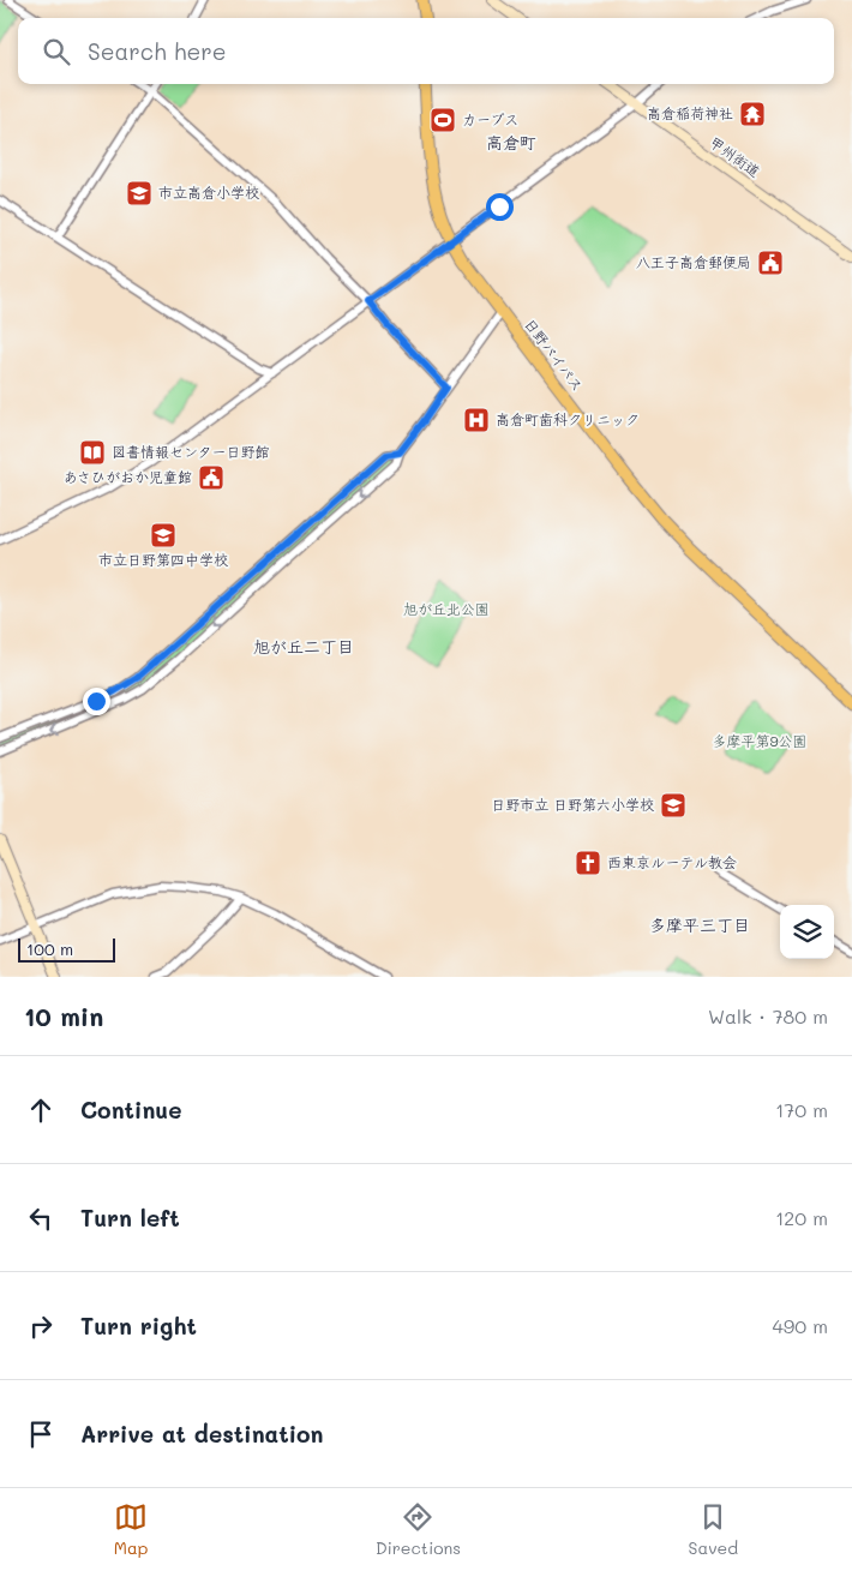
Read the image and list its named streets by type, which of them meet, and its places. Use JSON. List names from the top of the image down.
{
  "streets": {
    "highway": ["日野バイパス"],
    "main road": ["甲州街道"]
  },
  "districts": ["高倉町", "旭が丘二丁目", "多摩平三丁目"],
  "parks": ["旭が丘北公園", "多摩平第9公園"],
  "places": {
    "temple": ["高倉稲荷神社"],
    "sports": ["カーブス"],
    "school or university": ["市立高倉小学校", "市立日野第四中学校", "日野市立 日野第六小学校"],
    "public building": ["八王子高倉郵便局", "あさひがおか児童館"],
    "hospital": ["高倉町歯科クリニック"],
    "library": ["図書情報センター日野館"],
    "church": ["西東京ルーテル教会"]
  },
  "scale_bar": "100 m",
  "page": {
    "search": "Search here",
    "scale": "100 m",
    "heading": ["10 min", "Walk · 780 m"],
    "list": [
      ["Continue", "170 m"],
      ["Turn left", "120 m"],
      ["Turn right", "490 m"],
      "Arrive at destination"
    ],
    "nav": ["Map", "Directions", "Saved"]
  }
}
